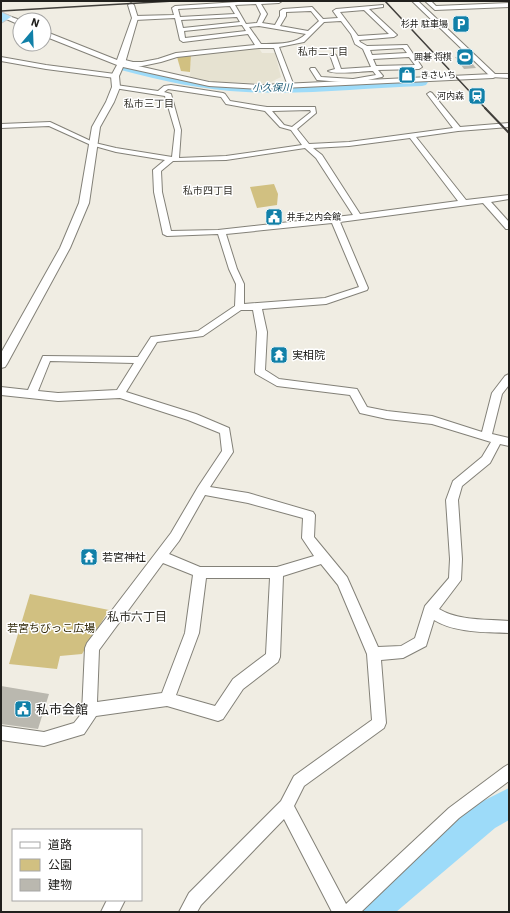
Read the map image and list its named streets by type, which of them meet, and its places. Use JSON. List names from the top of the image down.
{
  "districts": [
    "私市二丁目",
    "私市三丁目",
    "私市四丁目",
    "私市六丁目"
  ],
  "water": ["小久保川"],
  "parks": ["若宮ちびっこ広場"],
  "places": {
    "parking": ["杉井 駐車場"],
    "sports": ["囲碁 将棋"],
    "shop": ["きさいち"],
    "station": ["河内森"],
    "public building": ["井手之内会館", "私市会館"],
    "temple": ["実相院", "若宮神社"]
  },
  "legend": ["道路", "公園", "建物"],
  "north": "top"
}
